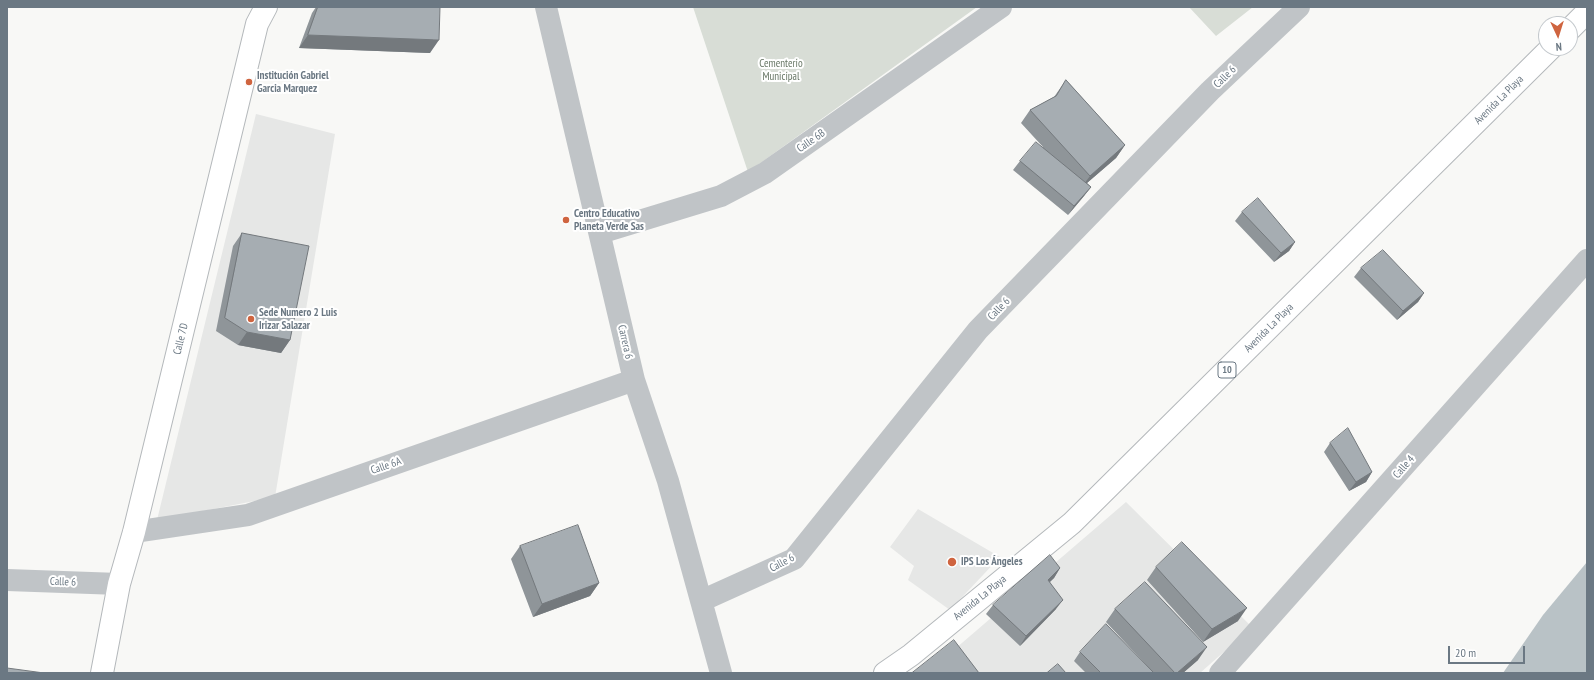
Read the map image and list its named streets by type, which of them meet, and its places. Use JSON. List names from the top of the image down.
{
  "streets": {
    "main road": ["Avenida La Playa", "Calle 7D", "10"],
    "street": [
      "Calle 6",
      "Calle 6B",
      "Carrera 6",
      "Calle 6A",
      "Calle 4"
    ]
  },
  "crossings": [
    ["Calle 6", "Calle 7D"],
    ["Calle 6", "Carrera 6"],
    ["Calle 6B", "Carrera 6"],
    ["Calle 7D", "Calle 6A"],
    ["Carrera 6", "Calle 6A"]
  ],
  "parks": ["Cementerio Municipal"],
  "places": [
    "Institución Gabriel Garcia Marquez",
    "Centro Educativo Planeta Verde Sas",
    "Sede Numero 2 Luis Irizar Salazar",
    "IPS Los Ángeles"
  ],
  "scale_bar": "20 m",
  "north": "bottom"
}
